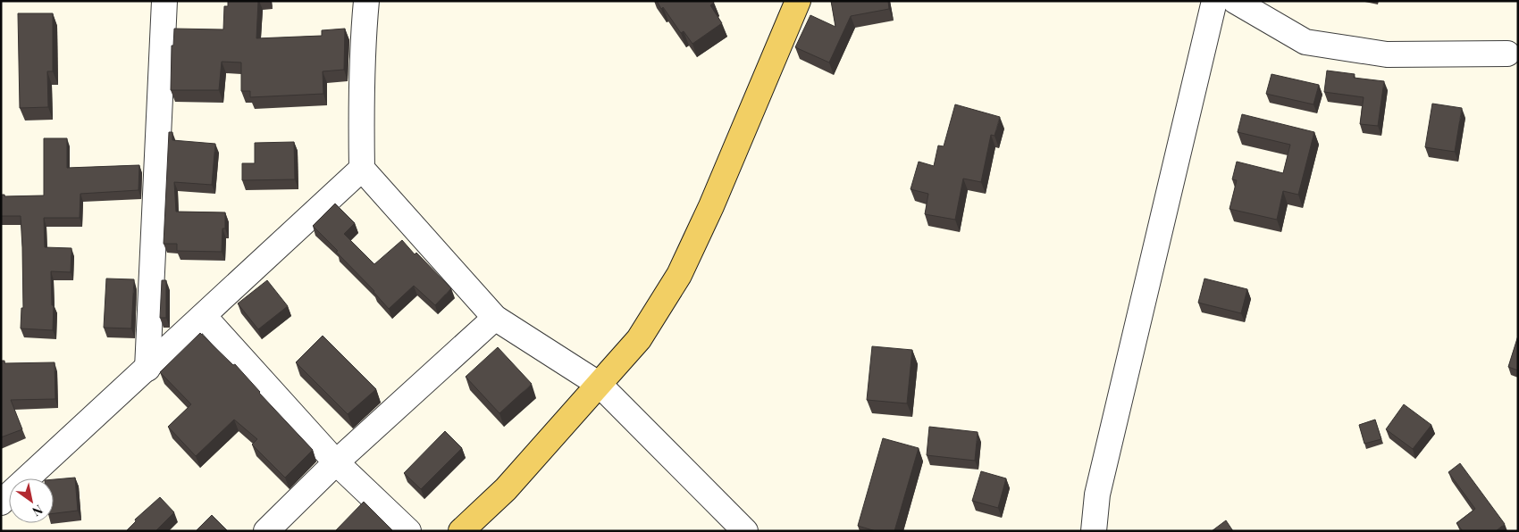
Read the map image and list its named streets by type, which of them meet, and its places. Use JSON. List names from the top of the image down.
{
  "north": "bottom right"
}
